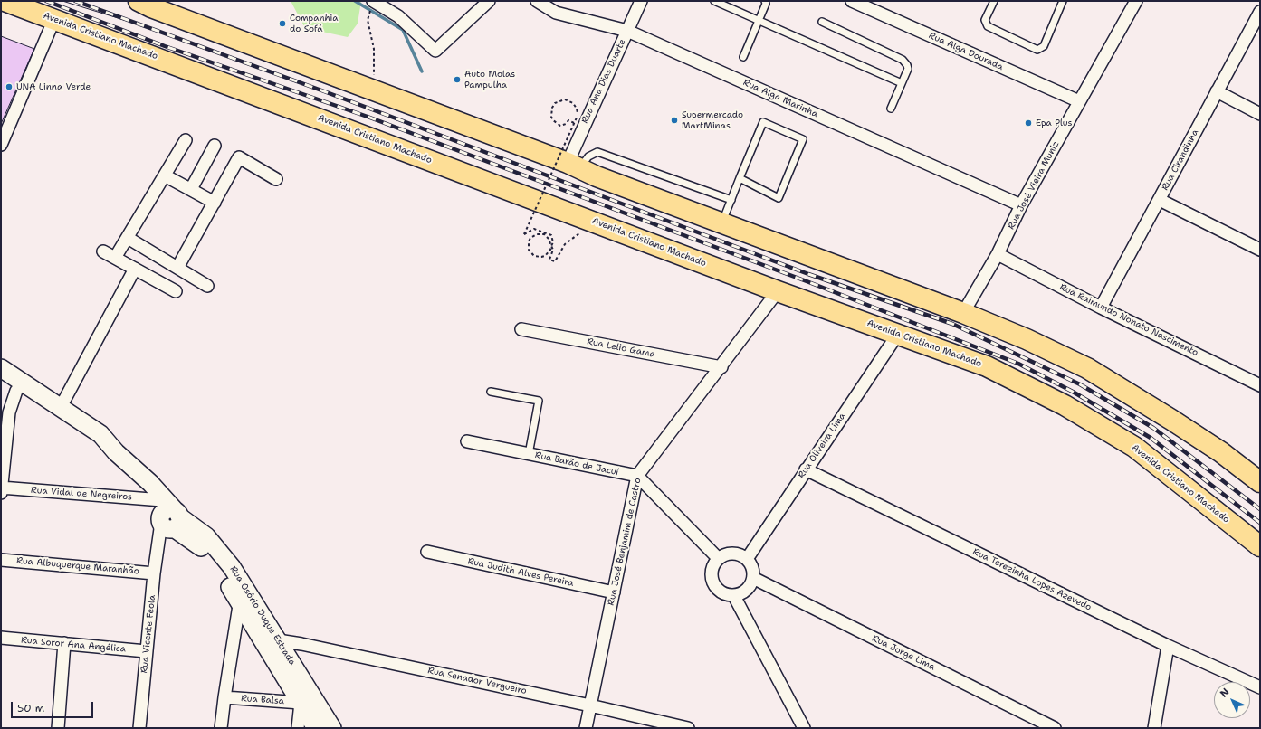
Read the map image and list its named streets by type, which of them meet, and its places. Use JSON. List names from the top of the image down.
{
  "streets": {
    "highway": ["Avenida Cristiano Machado"],
    "street": [
      "Rua Alga Dourada",
      "Rua Ana Dias Duarte",
      "Rua Alga Marinha",
      "Rua Cirandinha",
      "Rua José Vieira Muniz",
      "Rua Raimundo Nonato Nascimento",
      "Rua Lelio Gama",
      "Rua Oliveira Lima",
      "Rua Barão de Jacuí",
      "Rua Vidal de Negreiros",
      "Rua José Benjamim de Castro",
      "Rua Albuquerque Maranhão",
      "Rua Judith Alves Pereira",
      "Rua Terezinha Lopes Azevedo",
      "Rua Osório Duque Estrada",
      "Rua Vicente Feola",
      "Rua Soror Ana Angélica",
      "Rua Jorge Lima",
      "Rua Senador Vergueiro",
      "Rua Balsa"
    ]
  },
  "crossings": [
    ["Avenida Cristiano Machado", "Rua Oliveira Lima"],
    ["Avenida Cristiano Machado", "Rua José Benjamim de Castro"],
    ["Rua Alga Dourada", "Rua José Vieira Muniz"],
    ["Rua Ana Dias Duarte", "Rua Alga Marinha"],
    ["Rua Alga Marinha", "Rua José Vieira Muniz"],
    ["Rua Cirandinha", "Rua Raimundo Nonato Nascimento"],
    ["Rua José Vieira Muniz", "Rua Raimundo Nonato Nascimento"],
    ["Rua Lelio Gama", "Rua José Benjamim de Castro"],
    ["Rua Oliveira Lima", "Rua Terezinha Lopes Azevedo"],
    ["Rua Oliveira Lima", "Rua Jorge Lima"],
    ["Rua Barão de Jacuí", "Rua José Benjamim de Castro"],
    ["Rua Vidal de Negreiros", "Rua Osório Duque Estrada"],
    ["Rua Vidal de Negreiros", "Rua Vicente Feola"],
    ["Rua José Benjamim de Castro", "Rua Judith Alves Pereira"],
    ["Rua José Benjamim de Castro", "Rua Senador Vergueiro"],
    ["Rua Albuquerque Maranhão", "Rua Vicente Feola"],
    ["Rua Osório Duque Estrada", "Rua Vicente Feola"],
    ["Rua Osório Duque Estrada", "Rua Senador Vergueiro"],
    ["Rua Osório Duque Estrada", "Rua Balsa"],
    ["Rua Vicente Feola", "Rua Soror Ana Angélica"]
  ],
  "places": [
    "Companhia do Sofá",
    "Auto Molas Pampulha",
    "UNA Linha Verde",
    "Supermercado MartMinas",
    "Epa Plus"
  ],
  "scale_bar": "50 m",
  "north": "top left"
}
